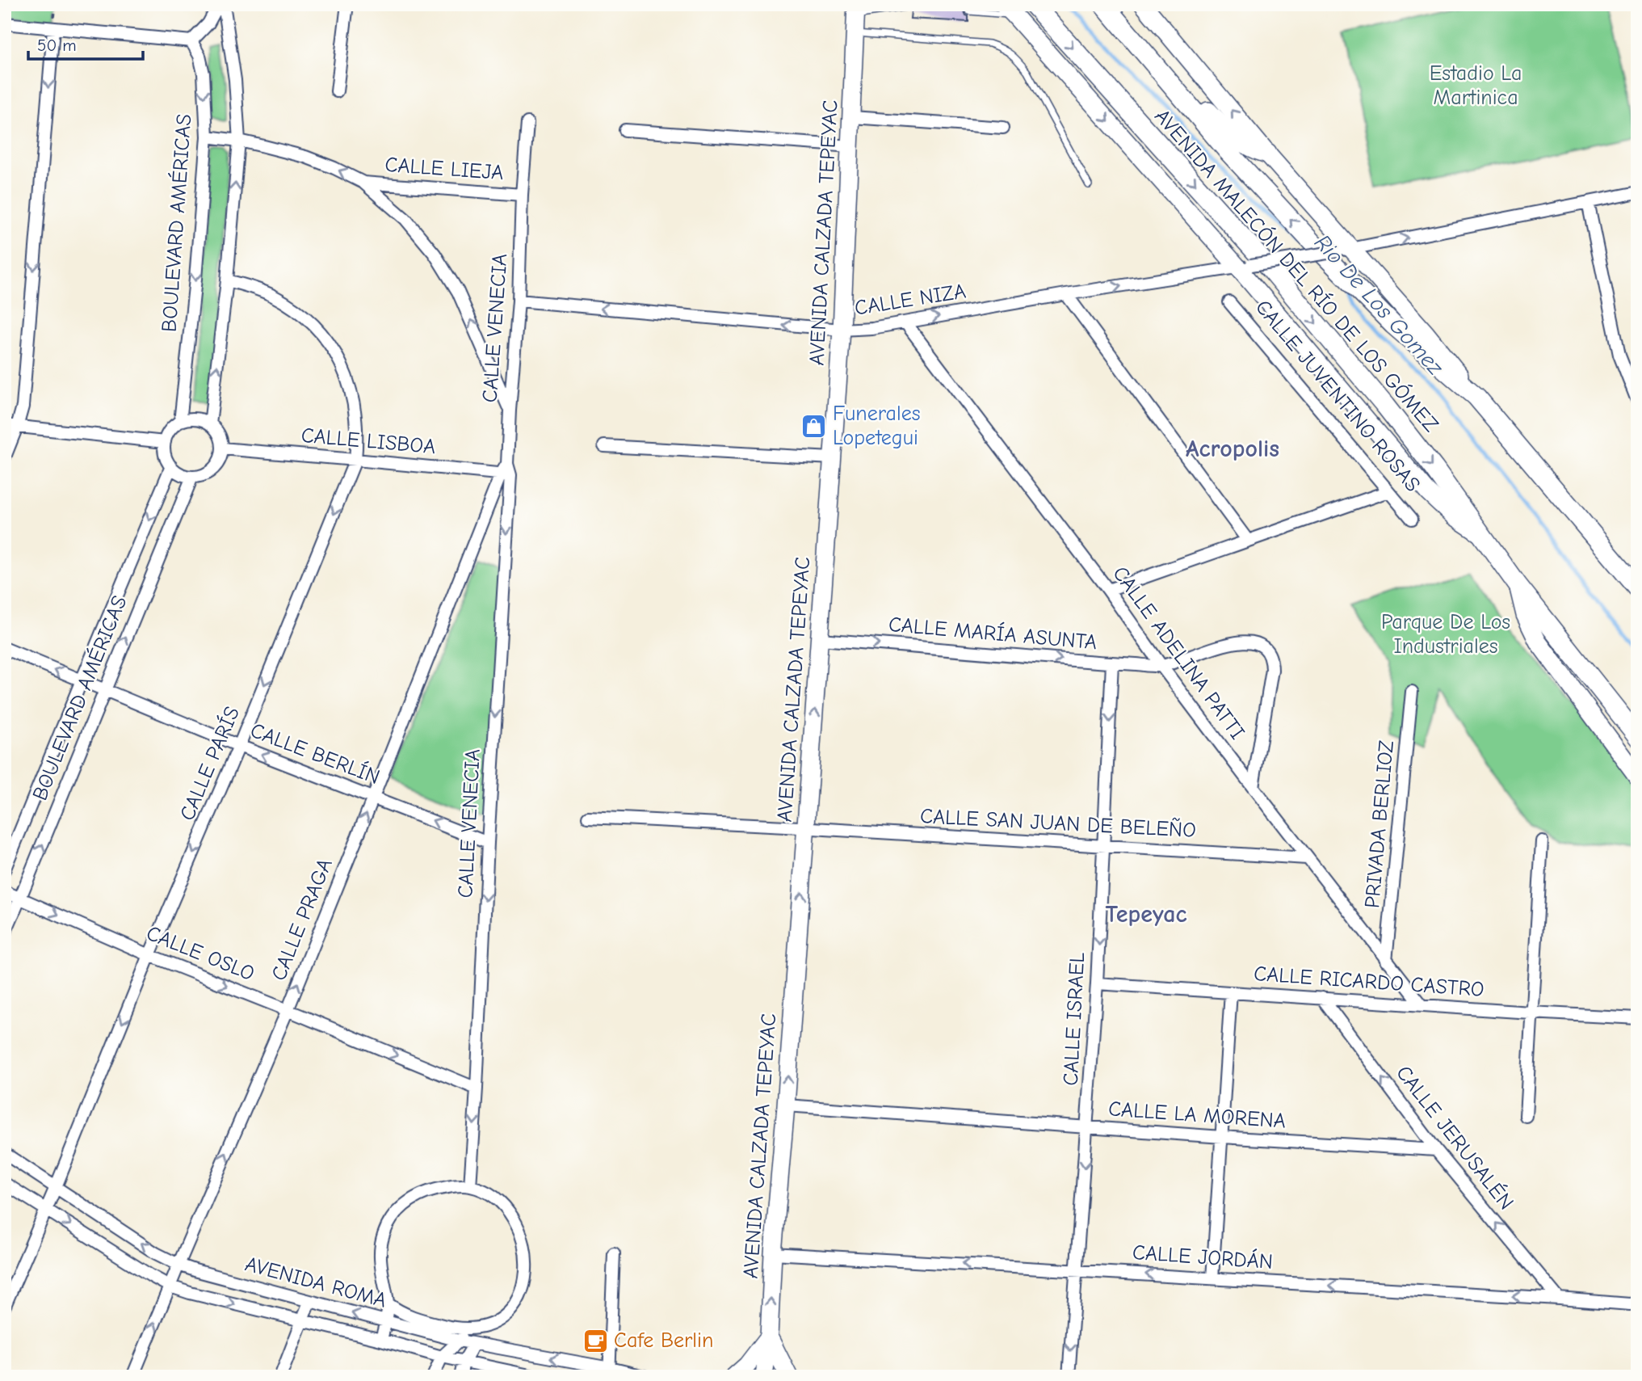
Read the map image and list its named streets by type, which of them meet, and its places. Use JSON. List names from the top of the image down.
{
  "streets": {
    "main road": ["AVENIDA MALECÓN DEL RÍO DE LOS GÓMEZ"],
    "street": [
      "CALLE LIEJA",
      "BOULEVARD AMÉRICAS",
      "AVENIDA CALZADA TEPEYAC",
      "CALLE NIZA",
      "CALLE VENECIA",
      "CALLE JUVENTINO ROSAS",
      "CALLE LISBOA",
      "CALLE MARÍA ASUNTA",
      "CALLE ADELINA PATTI",
      "CALLE BERLÍN",
      "CALLE PARÍS",
      "CALLE SAN JUAN DE BELEÑO",
      "PRIVADA BERLIOZ",
      "CALLE PRAGA",
      "CALLE OSLO",
      "CALLE RICARDO CASTRO",
      "CALLE ISRAEL",
      "CALLE LA MORENA",
      "CALLE JERUSALÉN",
      "CALLE JORDÁN",
      "AVENIDA ROMA"
    ]
  },
  "crossings": [
    ["CALLE LIEJA", "CALLE VENECIA"],
    ["BOULEVARD AMÉRICAS", "CALLE LISBOA"],
    ["BOULEVARD AMÉRICAS", "CALLE BERLÍN"],
    ["BOULEVARD AMÉRICAS", "CALLE OSLO"],
    ["AVENIDA CALZADA TEPEYAC", "CALLE NIZA"],
    ["AVENIDA CALZADA TEPEYAC", "CALLE MARÍA ASUNTA"],
    ["AVENIDA CALZADA TEPEYAC", "CALLE SAN JUAN DE BELEÑO"],
    ["AVENIDA CALZADA TEPEYAC", "CALLE LA MORENA"],
    ["AVENIDA CALZADA TEPEYAC", "CALLE JORDÁN"],
    ["AVENIDA MALECÓN DEL RÍO DE LOS GÓMEZ", "CALLE NIZA"],
    ["AVENIDA MALECÓN DEL RÍO DE LOS GÓMEZ", "CALLE JUVENTINO ROSAS"],
    ["CALLE NIZA", "CALLE VENECIA"],
    ["CALLE NIZA", "CALLE JUVENTINO ROSAS"],
    ["CALLE NIZA", "CALLE ADELINA PATTI"],
    ["CALLE VENECIA", "CALLE LISBOA"],
    ["CALLE VENECIA", "CALLE BERLÍN"],
    ["CALLE VENECIA", "CALLE PRAGA"],
    ["CALLE VENECIA", "CALLE OSLO"],
    ["CALLE LISBOA", "CALLE PARÍS"],
    ["CALLE LISBOA", "CALLE PRAGA"],
    ["CALLE MARÍA ASUNTA", "CALLE ADELINA PATTI"],
    ["CALLE MARÍA ASUNTA", "CALLE ISRAEL"],
    ["CALLE ADELINA PATTI", "CALLE SAN JUAN DE BELEÑO"],
    ["CALLE ADELINA PATTI", "PRIVADA BERLIOZ"],
    ["CALLE ADELINA PATTI", "CALLE RICARDO CASTRO"],
    ["CALLE BERLÍN", "CALLE PARÍS"],
    ["CALLE BERLÍN", "CALLE PRAGA"],
    ["CALLE PARÍS", "CALLE OSLO"],
    ["CALLE PARÍS", "AVENIDA ROMA"],
    ["CALLE SAN JUAN DE BELEÑO", "CALLE ISRAEL"],
    ["CALLE PRAGA", "CALLE OSLO"],
    ["CALLE PRAGA", "AVENIDA ROMA"],
    ["CALLE RICARDO CASTRO", "CALLE ISRAEL"],
    ["CALLE RICARDO CASTRO", "CALLE JERUSALÉN"],
    ["CALLE ISRAEL", "CALLE LA MORENA"],
    ["CALLE ISRAEL", "CALLE JORDÁN"],
    ["CALLE LA MORENA", "CALLE JERUSALÉN"],
    ["CALLE JERUSALÉN", "CALLE JORDÁN"]
  ],
  "one_way": [
    "AVENIDA CALZADA TEPEYAC",
    "CALLE VENECIA",
    "CALLE MARÍA ASUNTA",
    "CALLE BERLÍN",
    "CALLE PARÍS",
    "CALLE PRAGA",
    "CALLE OSLO",
    "CALLE ISRAEL",
    "CALLE JERUSALÉN",
    "CALLE JORDÁN"
  ],
  "districts": ["Acropolis", "Tepeyac"],
  "water": ["Rio De Los Gomez"],
  "parks": ["Estadio La Martinica", "Parque De Los Industriales"],
  "places": {
    "shop": ["Funerales Lopetegui"],
    "cafe": ["Cafe Berlin"]
  },
  "scale_bar": "50 m"
}
